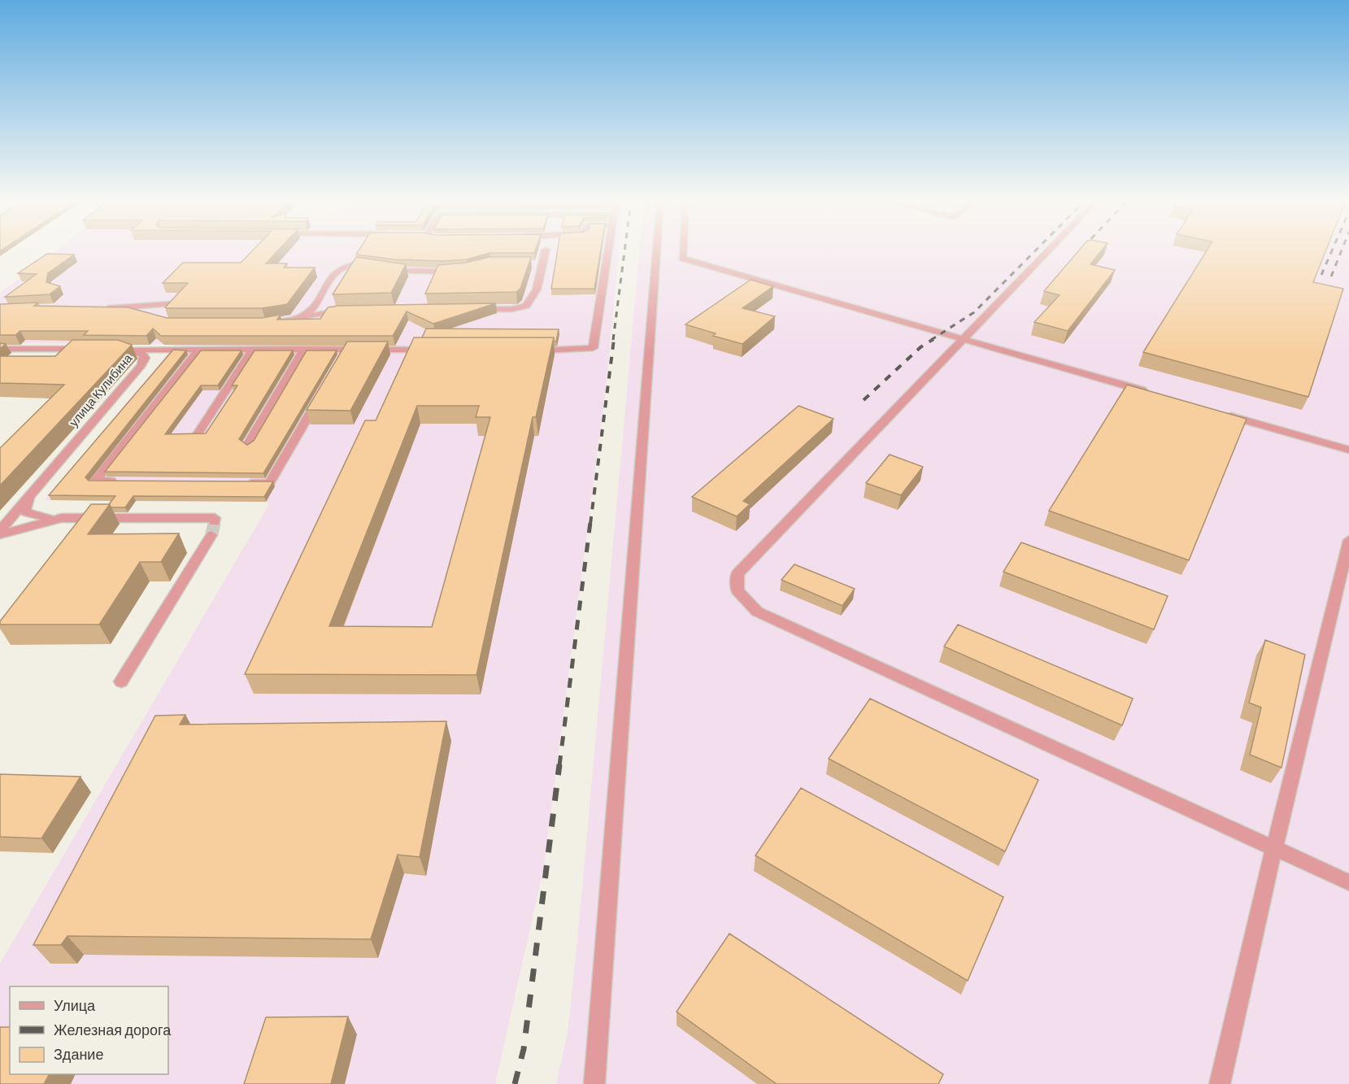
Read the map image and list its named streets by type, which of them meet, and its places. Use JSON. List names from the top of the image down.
{
  "streets": {
    "street": ["улица Кулибина"]
  },
  "legend": ["Улица", "Железная дорога", "Здание"]
}
